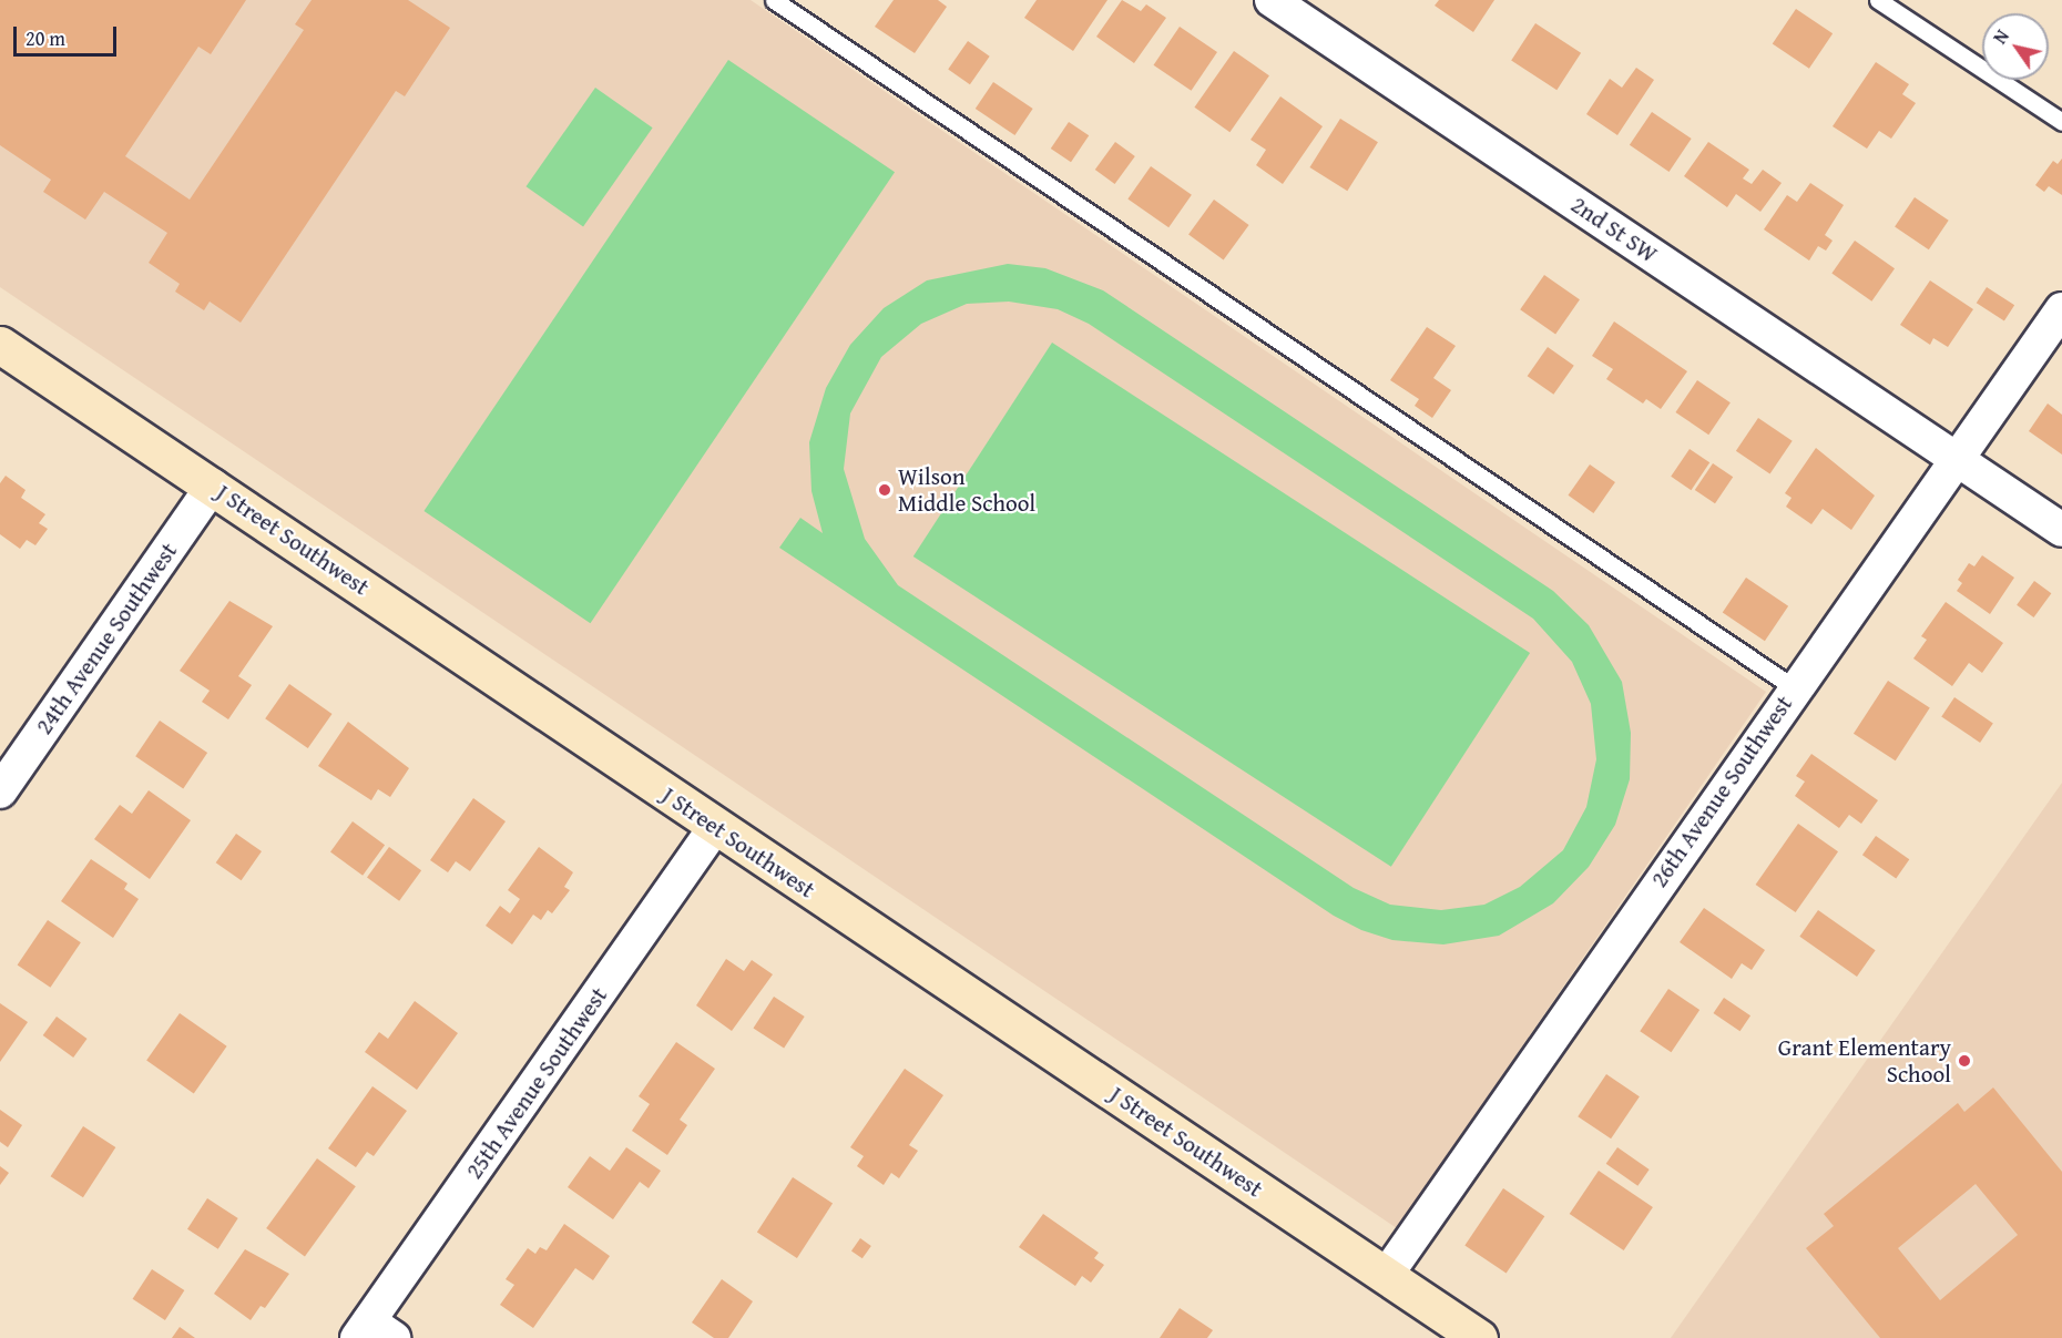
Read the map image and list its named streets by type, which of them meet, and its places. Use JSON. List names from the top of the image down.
{
  "streets": {
    "street": [
      "2nd St SW",
      "J Street Southwest",
      "24th Avenue Southwest",
      "26th Avenue Southwest",
      "25th Avenue Southwest"
    ]
  },
  "crossings": [
    ["2nd St SW", "26th Avenue Southwest"],
    ["J Street Southwest", "24th Avenue Southwest"],
    ["J Street Southwest", "26th Avenue Southwest"],
    ["J Street Southwest", "25th Avenue Southwest"]
  ],
  "places": ["Wilson Middle School", "Grant Elementary School"],
  "scale_bar": "20 m",
  "north": "top left"
}
